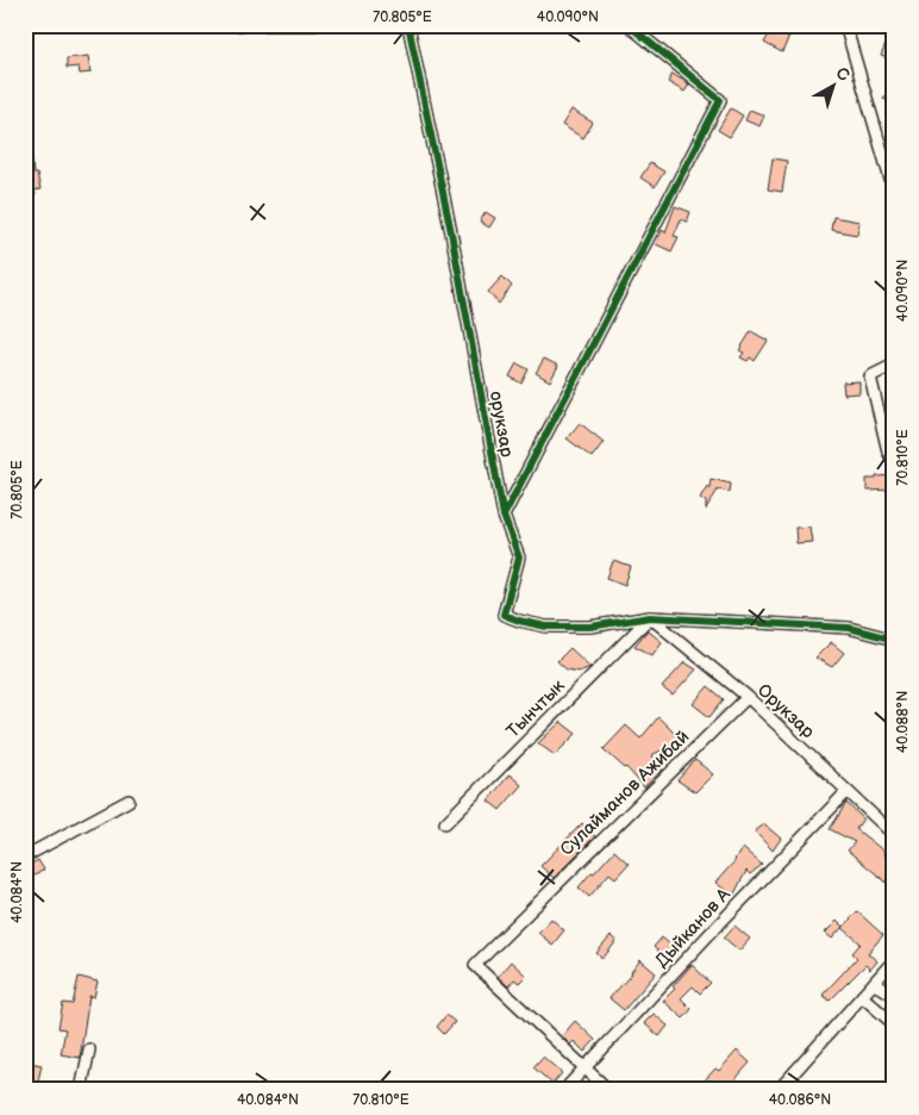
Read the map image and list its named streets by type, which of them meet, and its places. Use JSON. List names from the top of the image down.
{
  "streets": {
    "street": [
      "орукзар",
      "Тынчтык",
      "Орукзар",
      "Сулайманов Ажибай",
      "Дыйканов А"
    ]
  },
  "crossings": [
    ["орукзар", "Тынчтык"],
    ["орукзар", "Орукзар"],
    ["Тынчтык", "Орукзар"],
    ["Орукзар", "Сулайманов Ажибай"],
    ["Орукзар", "Дыйканов А"],
    ["Сулайманов Ажибай", "Дыйканов А"]
  ],
  "north": "top right",
  "coordinates": [
    "70.805°E",
    "40.090°N",
    "70.810°E",
    "40.088°N",
    "40.084°N",
    "40.086°N"
  ]
}
